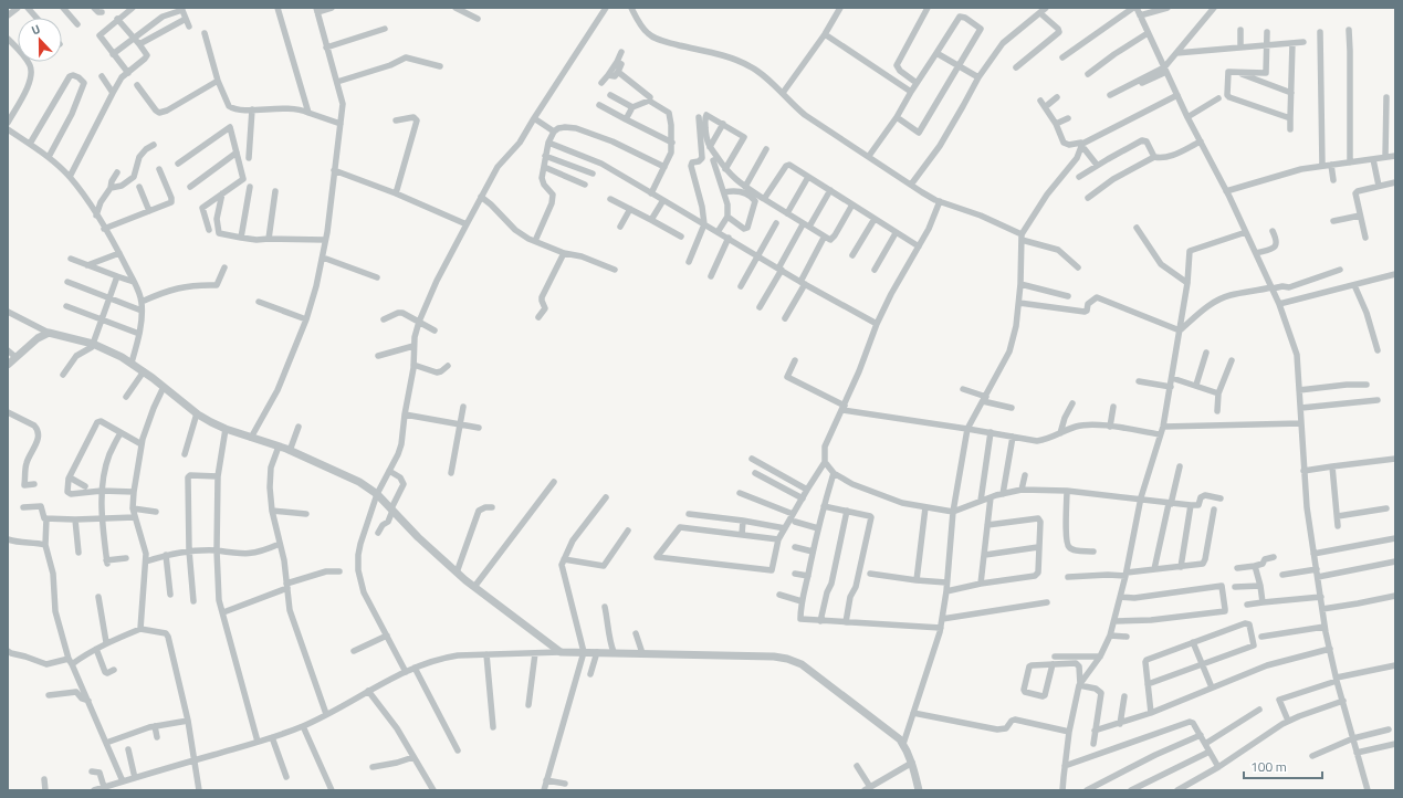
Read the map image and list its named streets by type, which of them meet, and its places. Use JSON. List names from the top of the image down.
{
  "scale_bar": "100 m",
  "north": "top"
}
